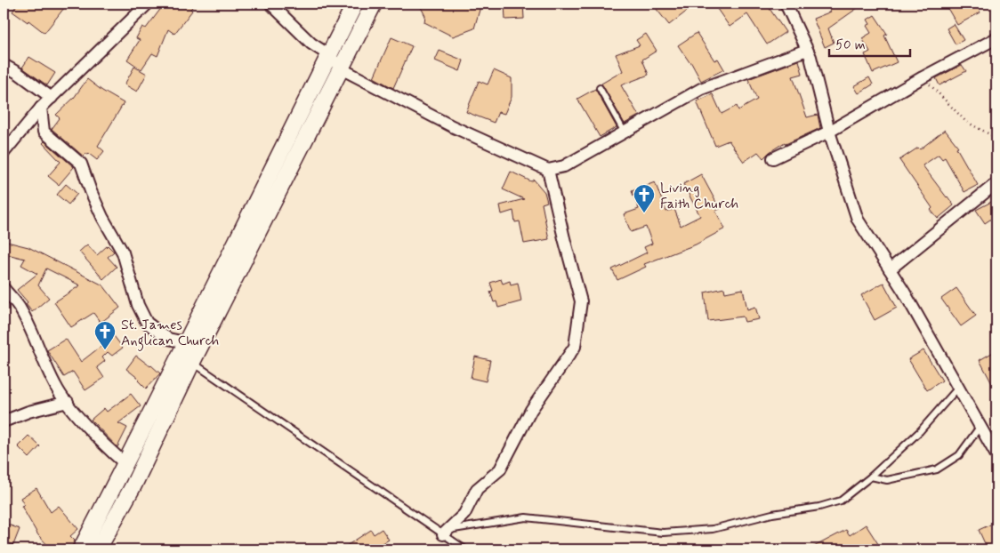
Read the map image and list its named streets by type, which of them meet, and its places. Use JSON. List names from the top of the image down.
{
  "places": {
    "church": ["Living Faith Church", "St. James Anglican Church"]
  },
  "scale_bar": "50 m"
}
